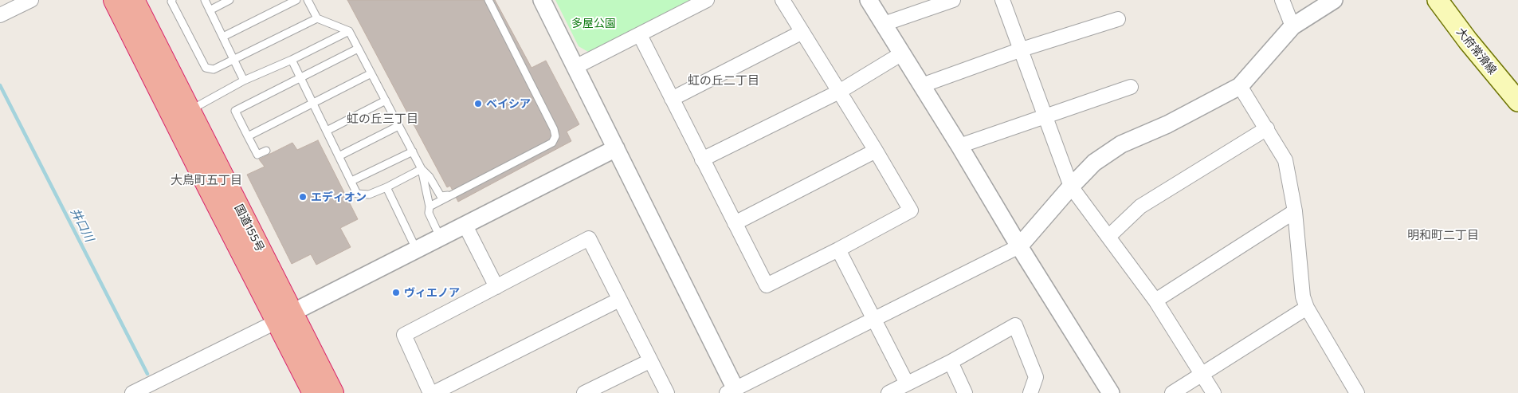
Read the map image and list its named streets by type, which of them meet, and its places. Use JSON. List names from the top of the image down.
{
  "streets": {
    "highway": ["国道155号"],
    "main road": ["大府常滑線"]
  },
  "districts": [
    "虹の丘二丁目",
    "虹の丘三丁目",
    "大鳥町五丁目",
    "明和町二丁目"
  ],
  "water": ["井口川"],
  "parks": ["多屋公園"],
  "places": ["ベイシア", "エディオン", "ヴィエノア"]
}
